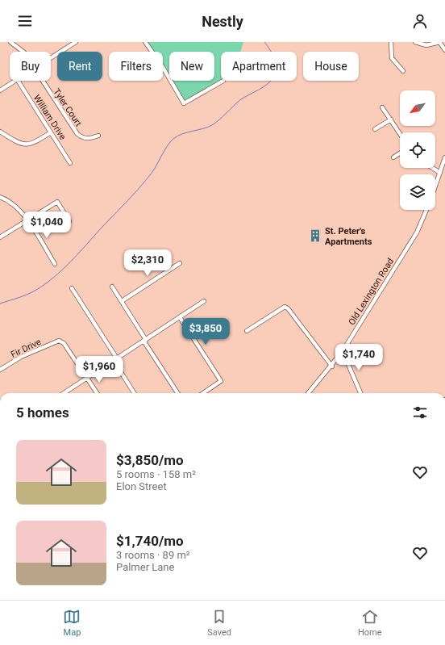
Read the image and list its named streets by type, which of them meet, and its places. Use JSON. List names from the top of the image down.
{
  "streets": {
    "street": [
      "Tyler Court",
      "William Drive",
      "Old Lexington Road",
      "Fir Drive"
    ]
  },
  "places": {
    "building": ["St. Peter's Apartments"]
  },
  "north": "bottom left",
  "page": {
    "header": "Nestly",
    "chip": [
      "Buy",
      "Rent",
      "Filters",
      "New",
      "Apartment",
      "House"
    ],
    "price": [
      "$1,040",
      "$2,310",
      "$3,850",
      "$1,740",
      "$1,960"
    ],
    "heading": "5 homes",
    "list": [
      {
        "name": "$3,850/mo",
        "note": "5 rooms · 158 m² · Elon Street"
      },
      {
        "name": "$1,740/mo",
        "note": "3 rooms · 89 m² · Palmer Lane"
      }
    ],
    "tabs": ["Map", "Saved", "Home"]
  }
}
